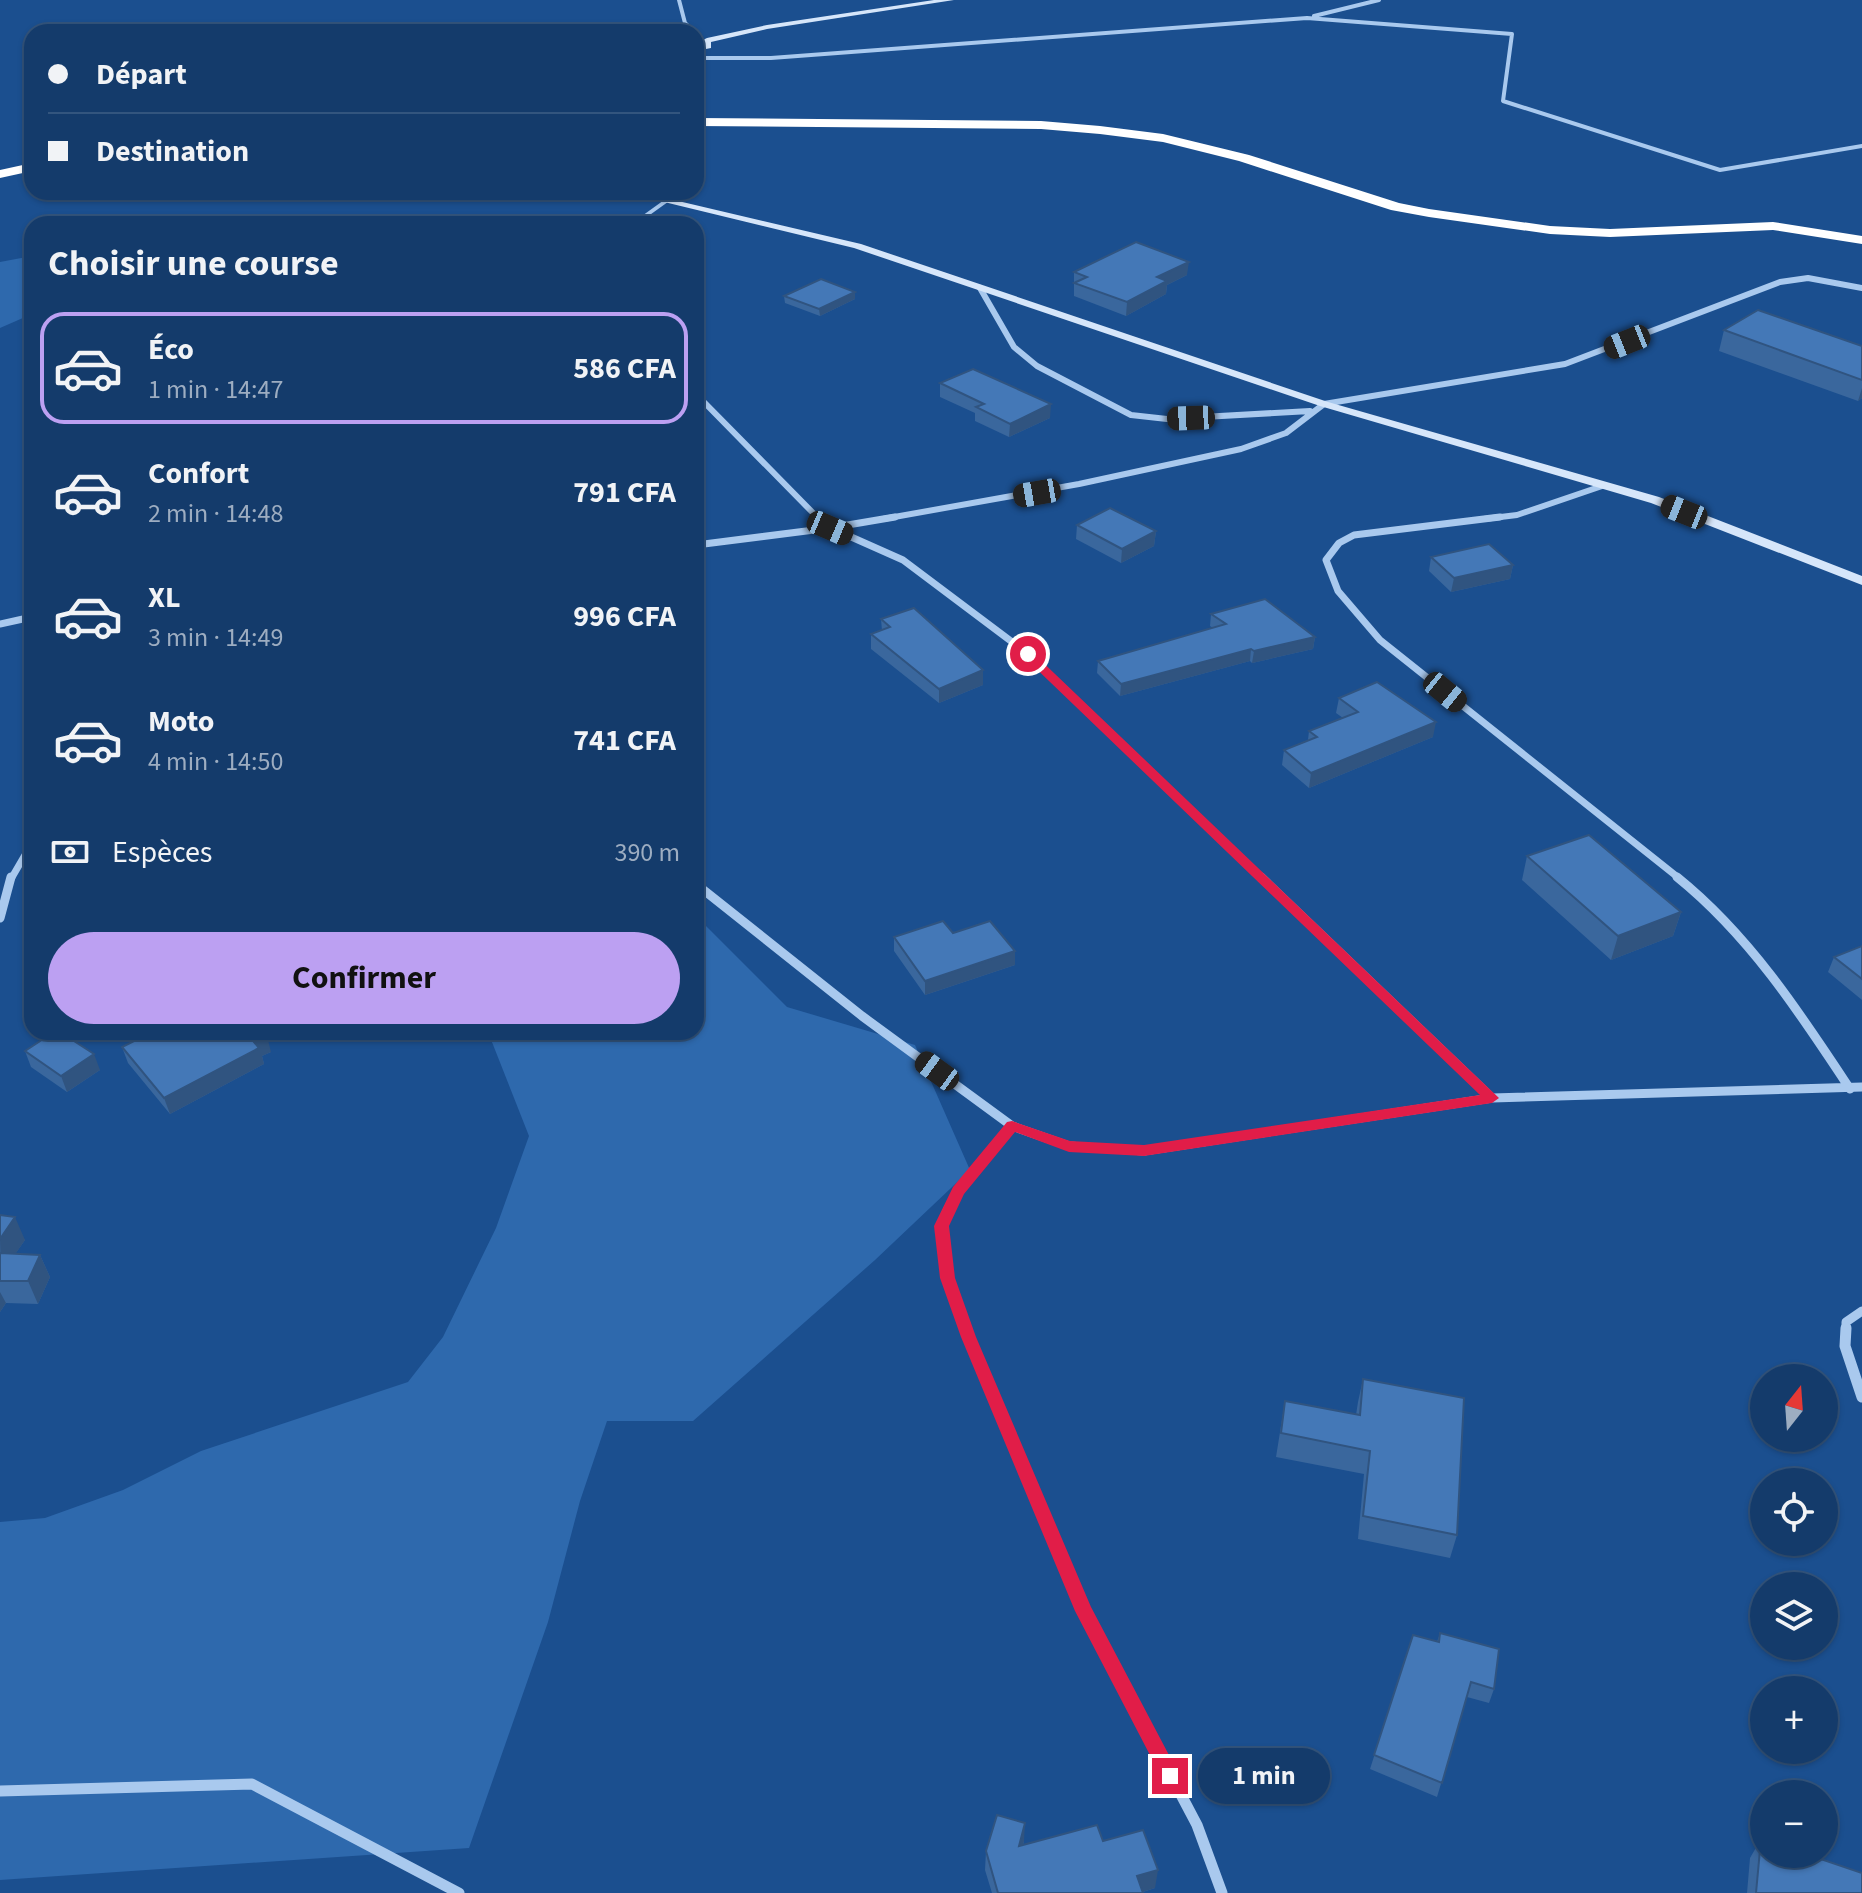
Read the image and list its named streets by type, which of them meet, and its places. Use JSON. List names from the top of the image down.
{
  "north": "top",
  "page": {
    "banner": ["Départ", "Destination"],
    "heading": "Choisir une course",
    "list": [
      {
        "name": "Éco",
        "note": "1 min · 14:47",
        "value": "586 CFA"
      },
      {
        "name": "Confort",
        "note": "2 min · 14:48",
        "value": "791 CFA"
      },
      {
        "name": "XL",
        "note": "3 min · 14:49",
        "value": "996 CFA"
      },
      {
        "name": "Moto",
        "note": "4 min · 14:50",
        "value": "741 CFA"
      }
    ],
    "pay": ["Espèces", "390 m"],
    "buttons": "Confirmer",
    "map_buttons": ["+", "−"],
    "bubble": "1 min"
  }
}
